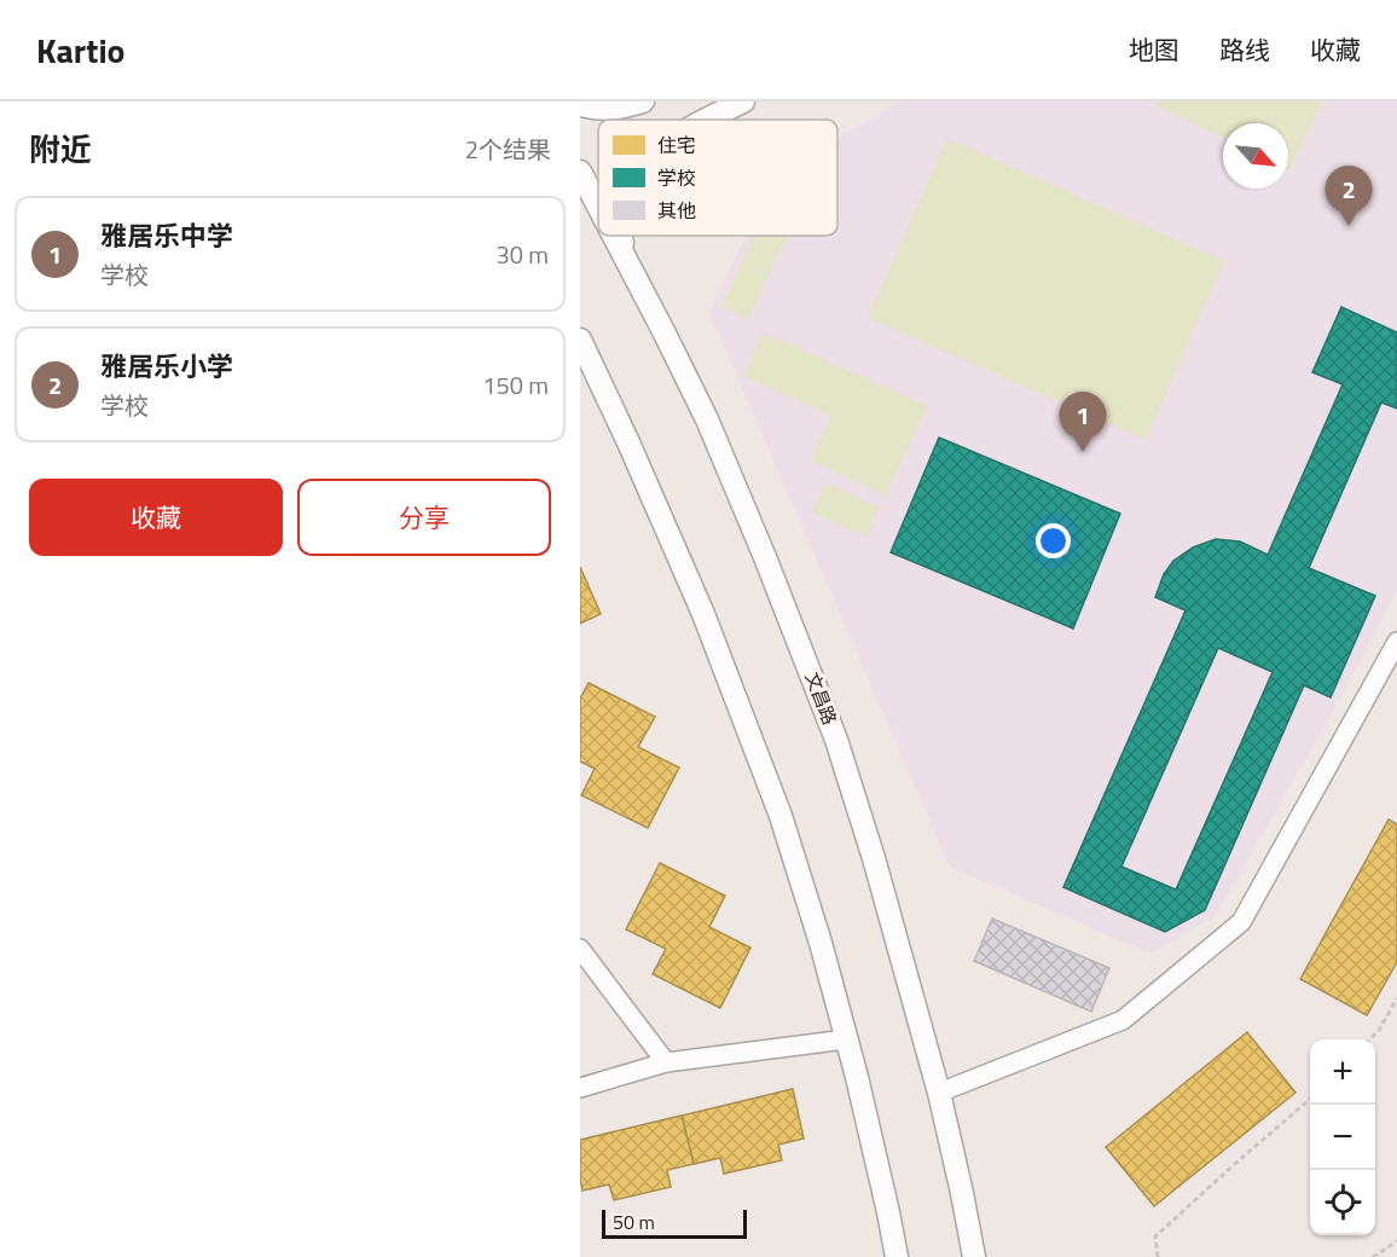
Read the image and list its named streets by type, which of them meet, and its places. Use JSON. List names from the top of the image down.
{
  "streets": {
    "street": ["文昌路"]
  },
  "legend": ["住宅", "学校", "其他"],
  "scale_bar": "50 m",
  "north": "bottom right",
  "page": {
    "header": "Kartio",
    "nav": ["地图", "路线", "收藏"],
    "heading": ["附近", "2个结果"],
    "pins": ["2", "1"],
    "list": [
      {
        "mark": "1",
        "name": "雅居乐中学",
        "note": "学校",
        "value": "30 m"
      },
      {
        "mark": "2",
        "name": "雅居乐小学",
        "note": "学校",
        "value": "150 m"
      }
    ],
    "buttons": ["收藏", "分享"],
    "map_buttons": ["+", "−"],
    "scale": "50 m"
  }
}
